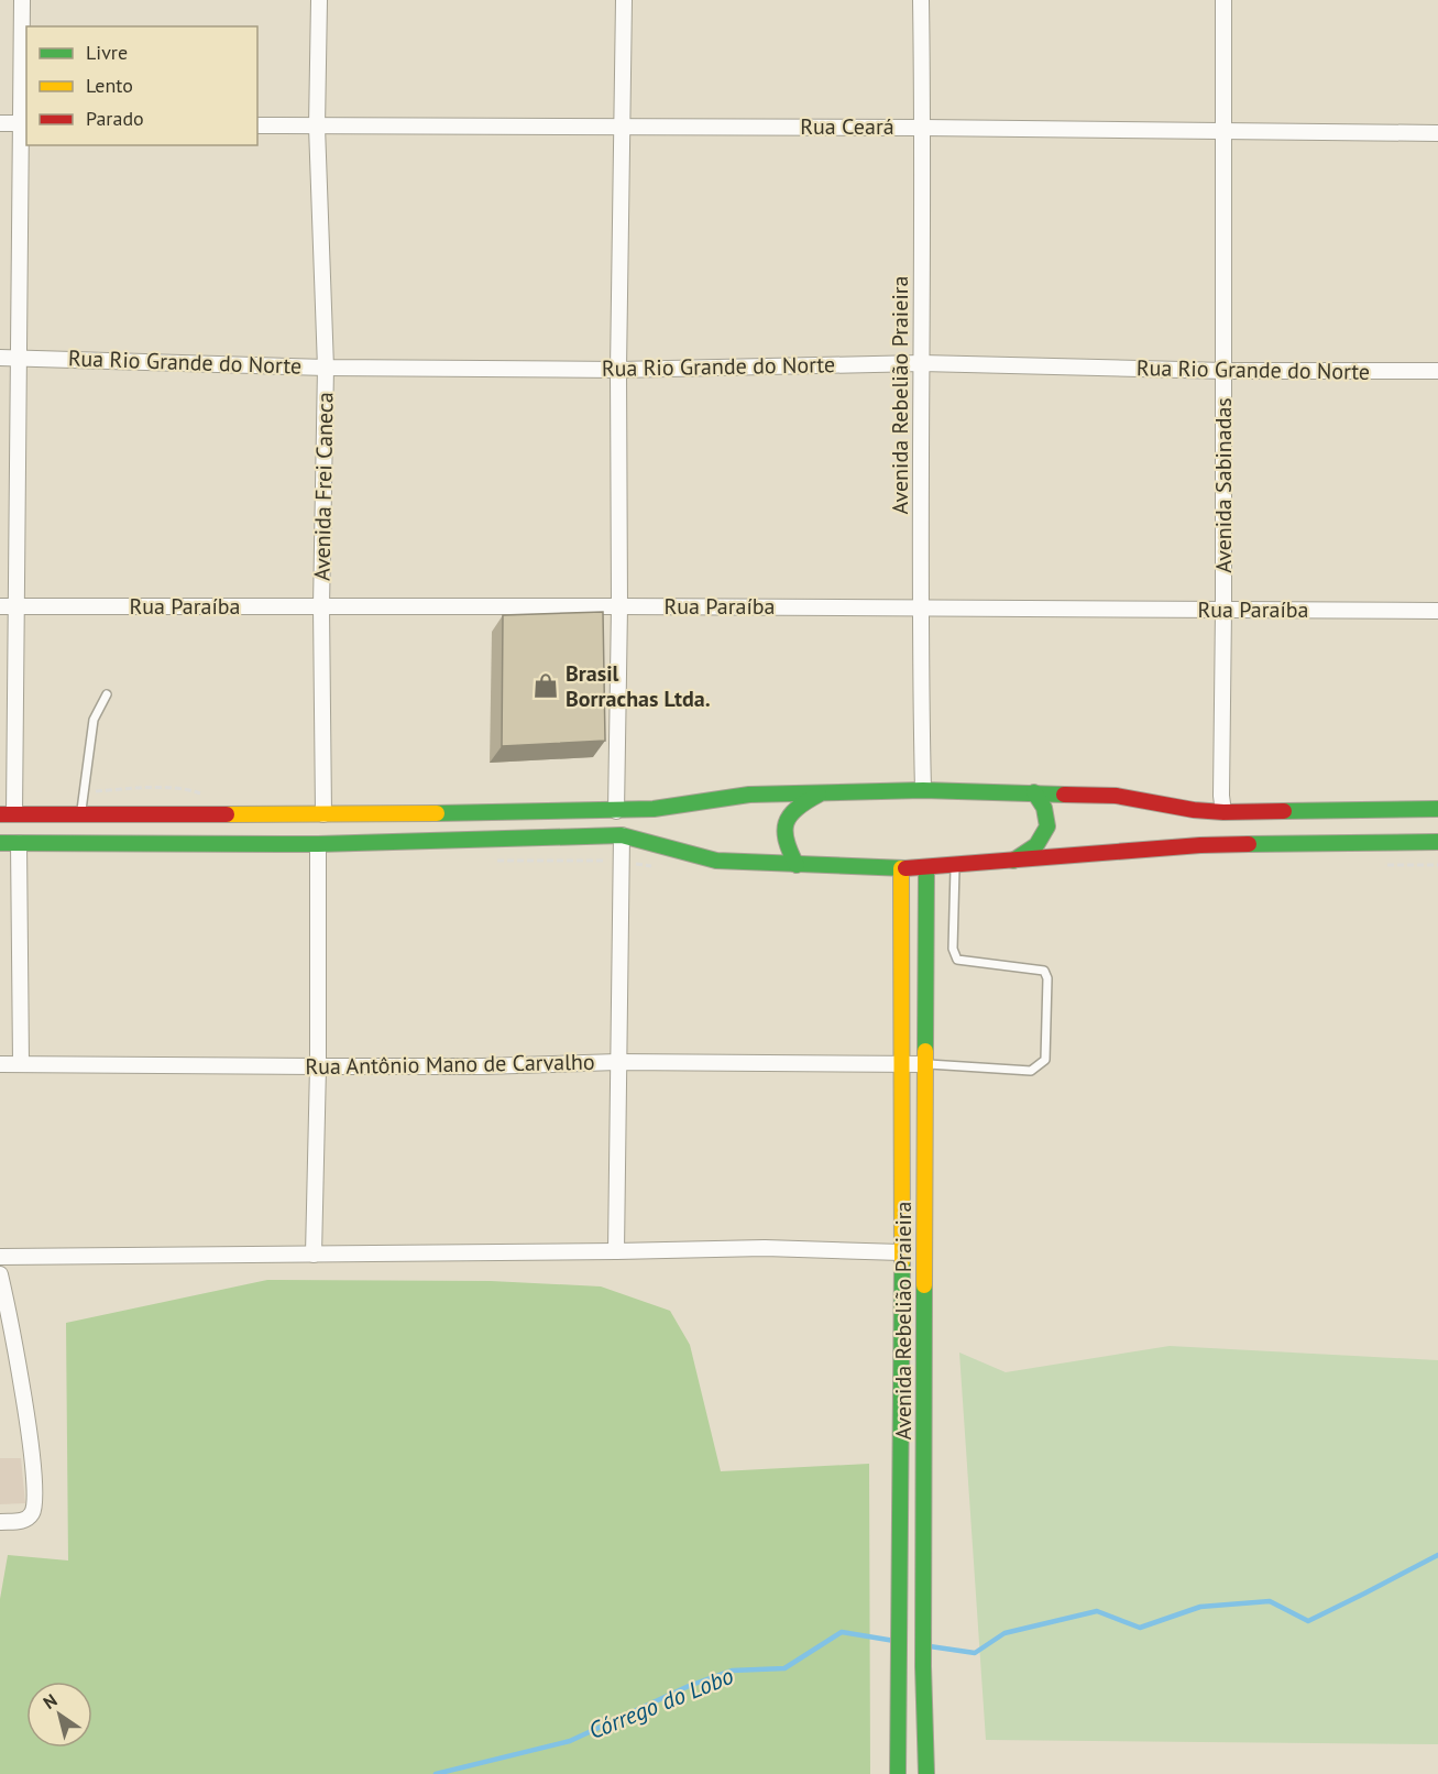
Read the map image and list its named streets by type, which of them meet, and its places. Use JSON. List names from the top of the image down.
{
  "streets": {
    "main road": ["Avenida Rebelião Praieira"],
    "street": [
      "Rua Ceará",
      "Rua Rio Grande do Norte",
      "Avenida Sabinadas",
      "Avenida Frei Caneca",
      "Rua Paraíba",
      "Rua Antônio Mano de Carvalho"
    ]
  },
  "crossings": [
    ["Rua Ceará", "Avenida Rebelião Praieira"],
    ["Rua Ceará", "Avenida Sabinadas"],
    ["Rua Ceará", "Avenida Frei Caneca"],
    ["Rua Rio Grande do Norte", "Avenida Rebelião Praieira"],
    ["Rua Rio Grande do Norte", "Avenida Sabinadas"],
    ["Rua Rio Grande do Norte", "Avenida Frei Caneca"],
    ["Avenida Rebelião Praieira", "Rua Paraíba"],
    ["Avenida Rebelião Praieira", "Rua Antônio Mano de Carvalho"],
    ["Avenida Sabinadas", "Rua Paraíba"],
    ["Avenida Frei Caneca", "Rua Paraíba"]
  ],
  "water": ["Córrego do Lobo"],
  "places": {
    "shop": ["Brasil Borrachas Ltda."]
  },
  "legend": ["Livre", "Lento", "Parado"],
  "north": "top left"
}
